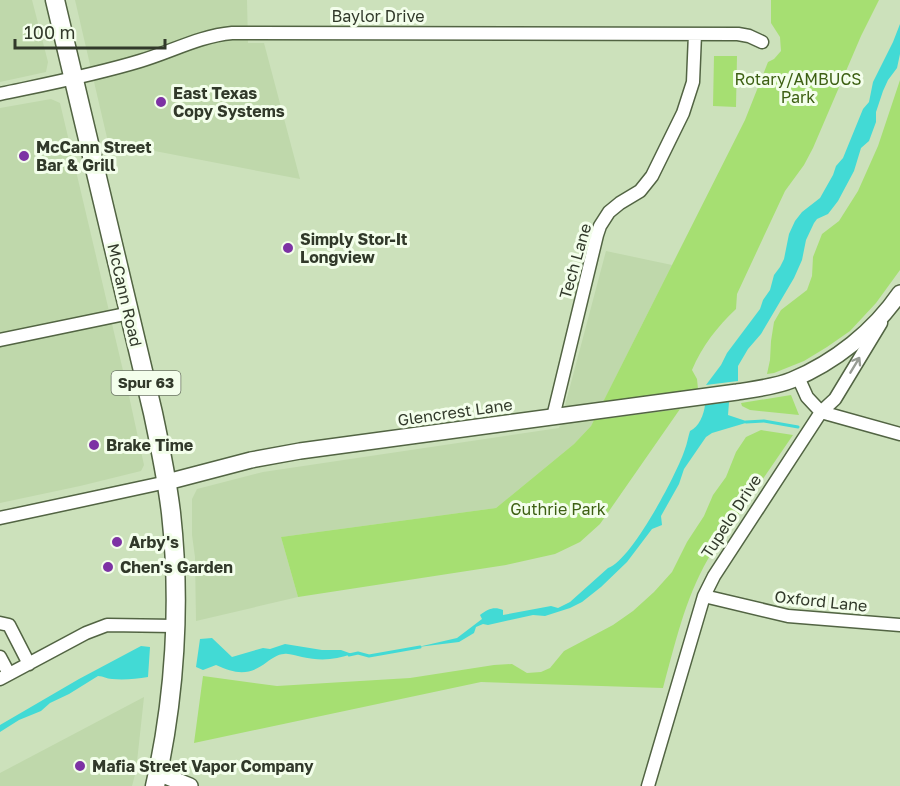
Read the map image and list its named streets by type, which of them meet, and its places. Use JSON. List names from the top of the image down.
{
  "streets": {
    "main road": ["McCann Road", "Spur 63"],
    "street": [
      "Baylor Drive",
      "Tech Lane",
      "Glencrest Lane",
      "Tupelo Drive",
      "Oxford Lane"
    ]
  },
  "crossings": [
    ["Baylor Drive", "Tech Lane"],
    ["Baylor Drive", "McCann Road"],
    ["Tech Lane", "Glencrest Lane"],
    ["McCann Road", "Glencrest Lane"],
    ["Glencrest Lane", "Tupelo Drive"],
    ["Tupelo Drive", "Oxford Lane"]
  ],
  "parks": ["Rotary/AMBUCS Park", "Guthrie Park"],
  "places": [
    "East Texas Copy Systems",
    "McCann Street Bar & Grill",
    "Simply Stor-It Longview",
    "Brake Time",
    "Arby's",
    "Chen's Garden",
    "Mafia Street Vapor Company"
  ],
  "scale_bar": "100 m"
}
